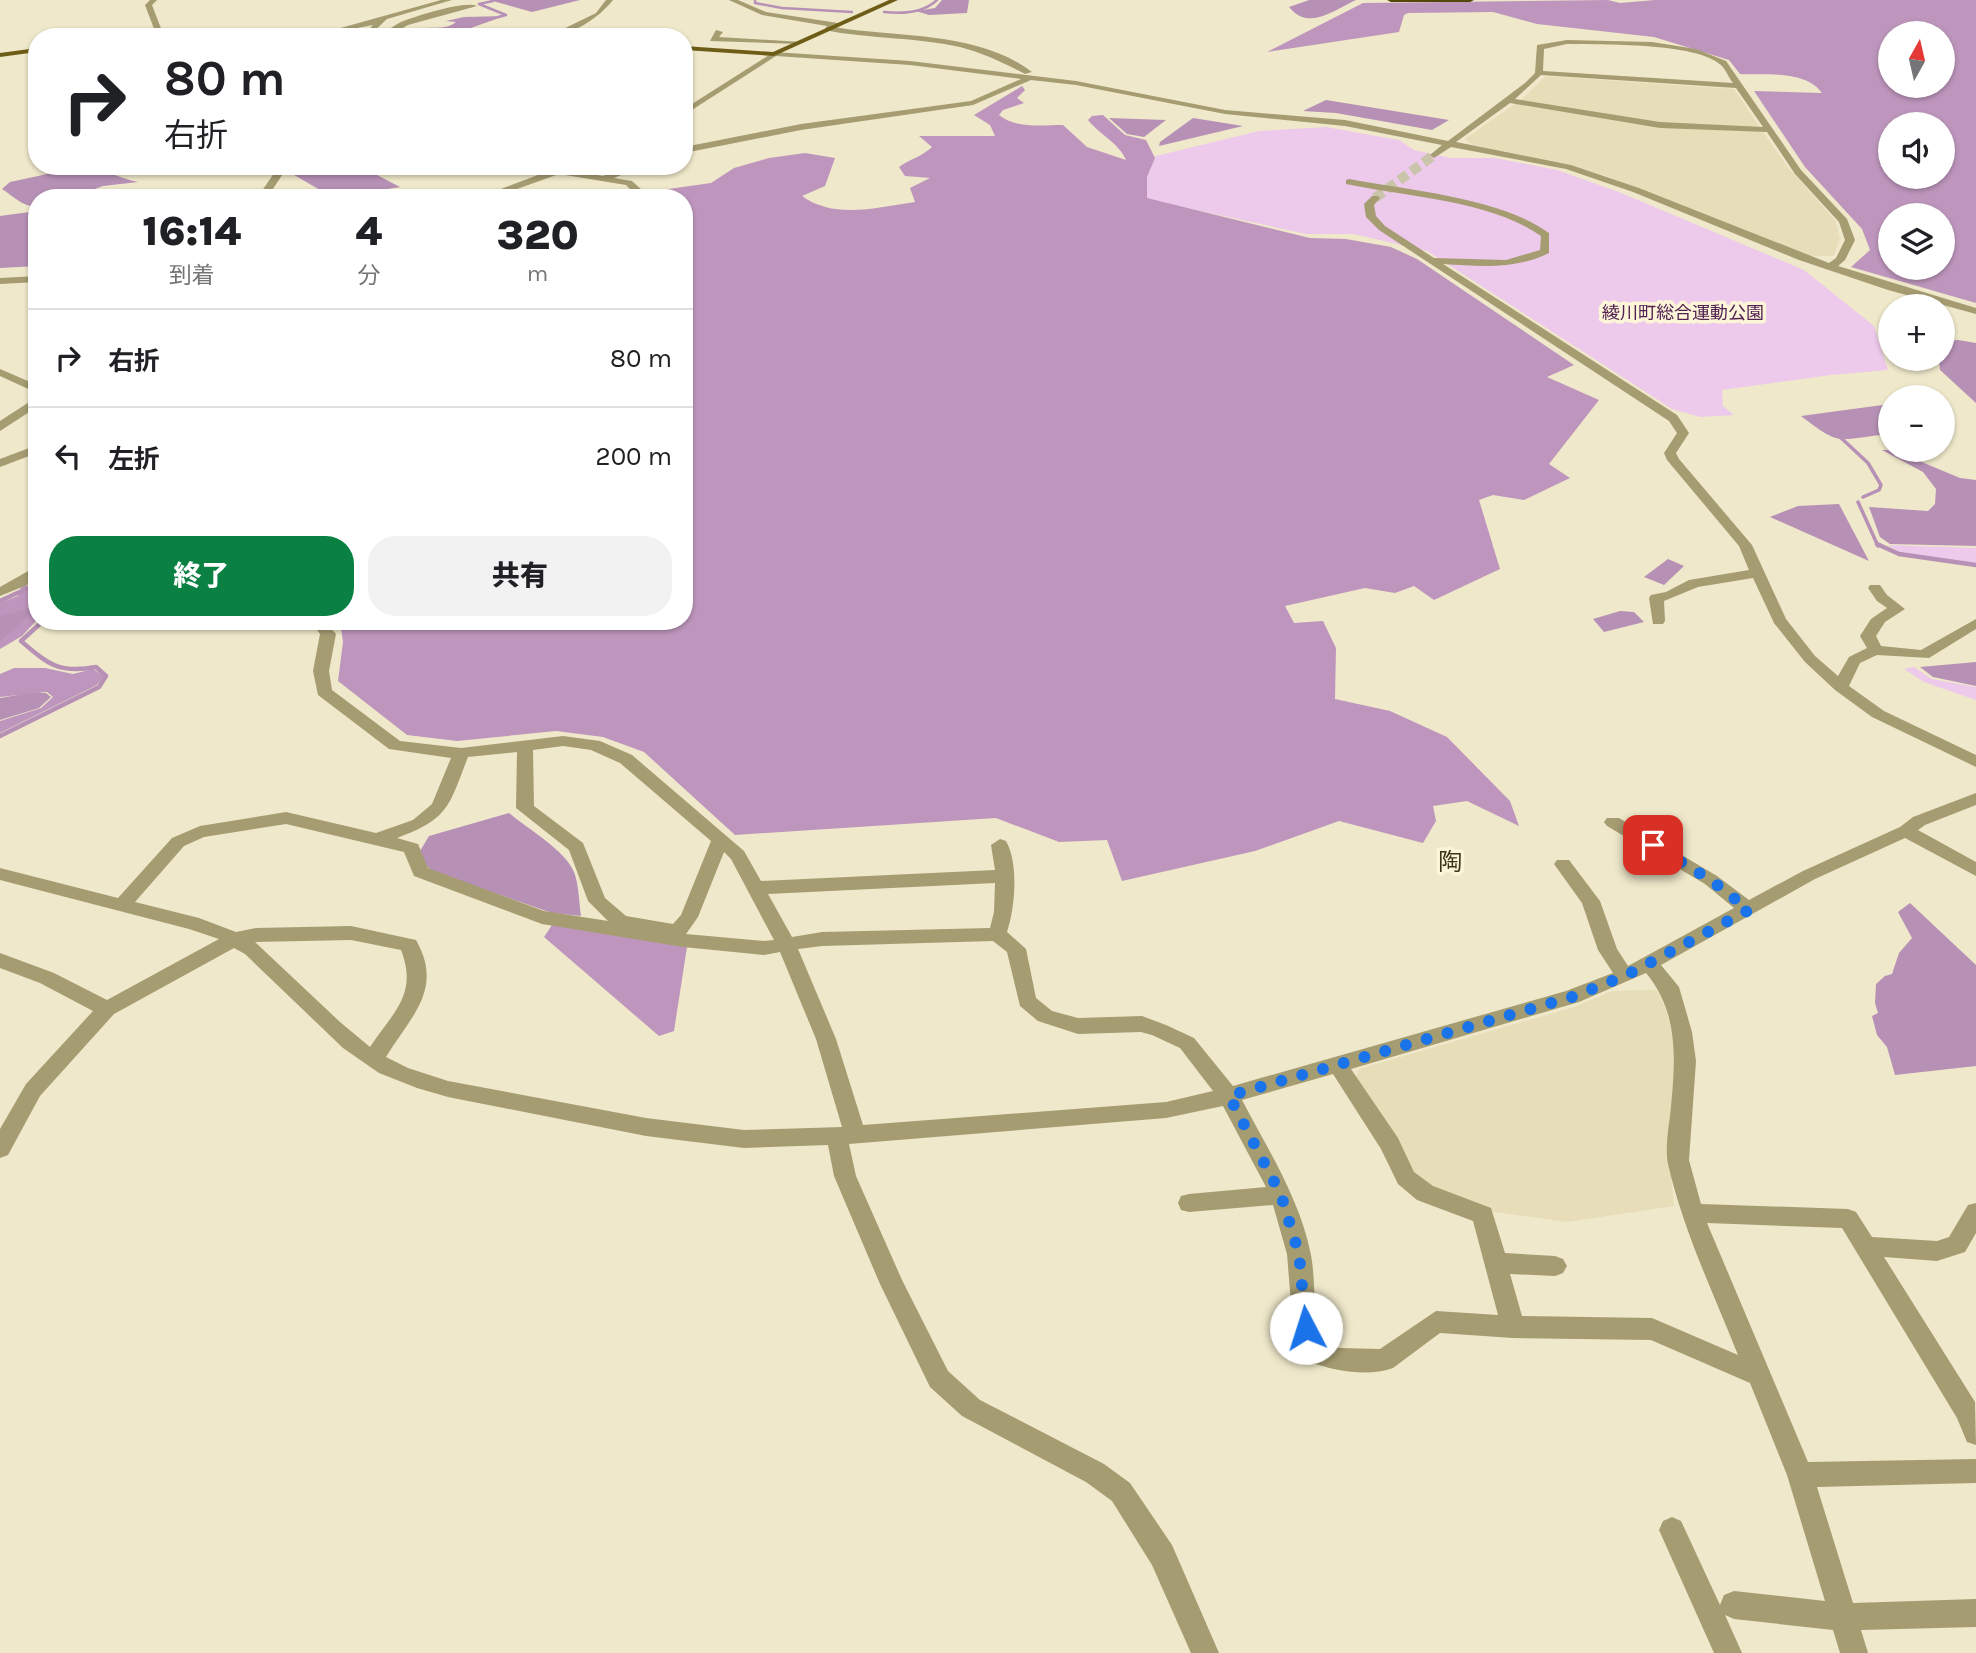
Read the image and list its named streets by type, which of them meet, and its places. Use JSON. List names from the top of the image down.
{
  "districts": ["陶"],
  "parks": ["綾川町総合運動公園"],
  "north": "top",
  "page": {
    "map_buttons": ["+", "−"],
    "turn": ["80 m", "右折"],
    "eta": [
      "16:14",
      "到着",
      "4",
      "分",
      "320",
      "m"
    ],
    "list": [
      {
        "name": "右折",
        "value": "80 m"
      },
      {
        "name": "左折",
        "value": "200 m"
      }
    ],
    "buttons": ["終了", "共有"]
  }
}
